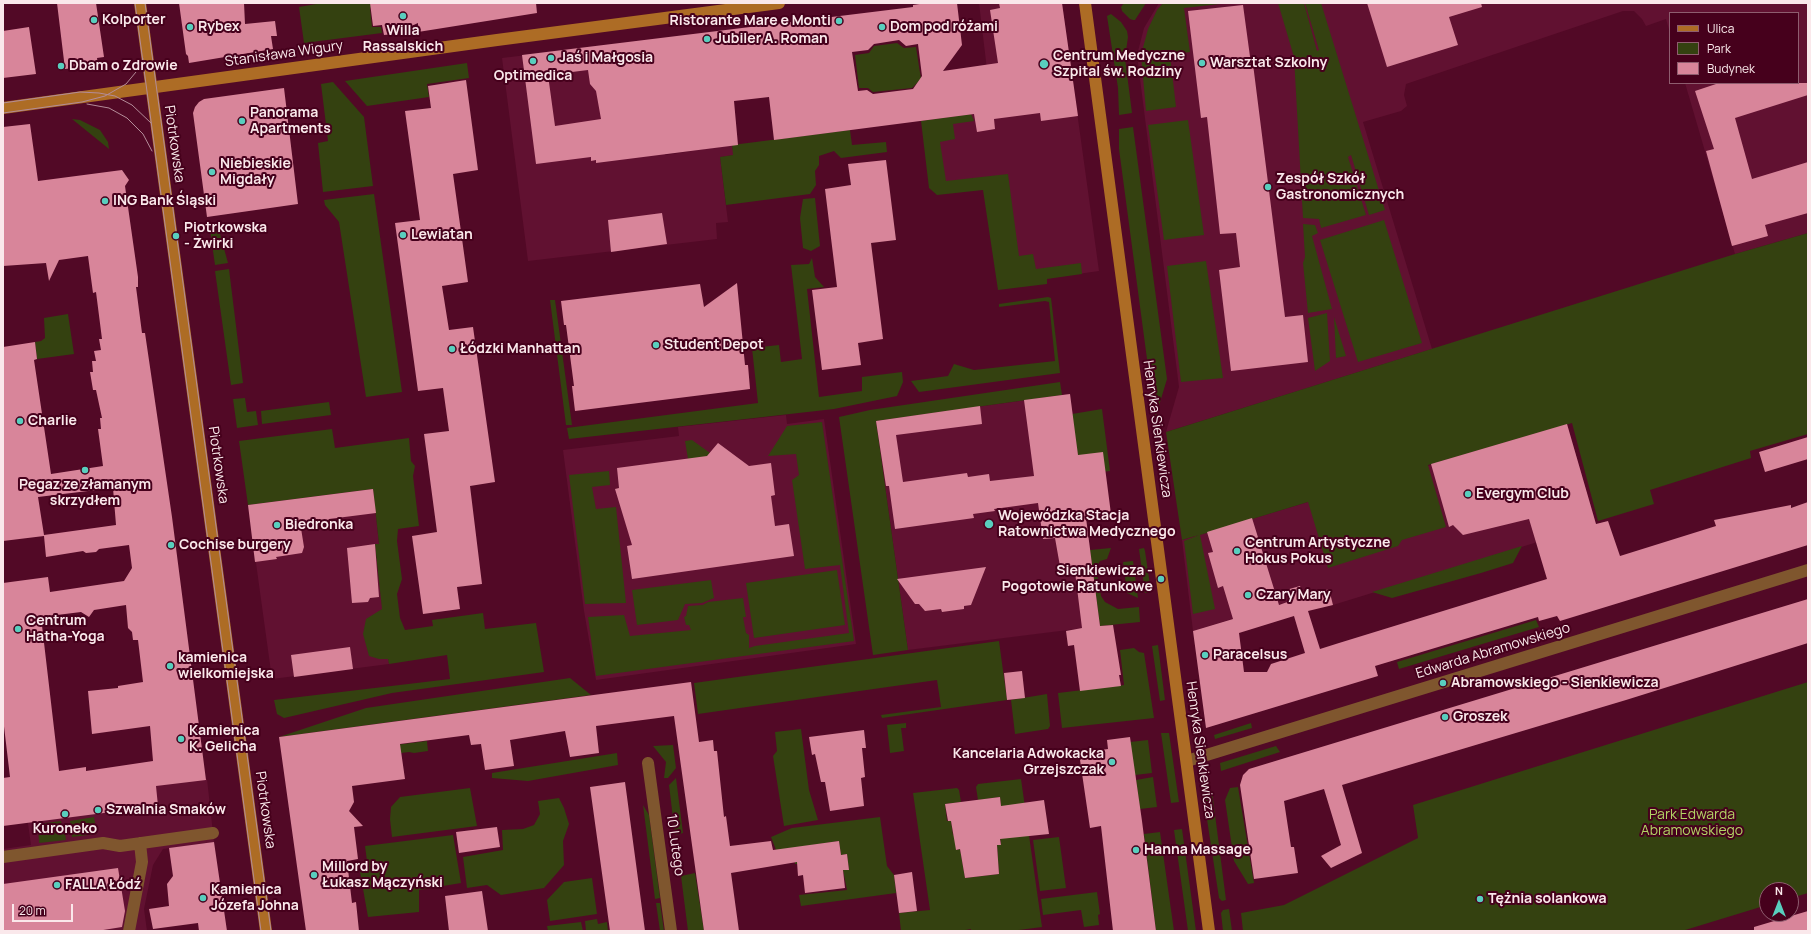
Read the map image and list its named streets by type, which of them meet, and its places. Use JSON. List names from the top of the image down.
{
  "streets": {
    "street": [
      "Stanisława Wigury",
      "Piotrkowska",
      "Henryka Sienkiewicza",
      "Edwarda Abramowskiego",
      "10 Lutego"
    ]
  },
  "crossings": [
    ["Stanisława Wigury", "Piotrkowska"],
    ["Henryka Sienkiewicza", "Edwarda Abramowskiego"]
  ],
  "parks": ["Park Edwarda Abramowskiego"],
  "places": [
    "Willa Rassalskich",
    "Kolporter",
    "Ristorante Mare e Monti",
    "Rybex",
    "Dom pod różami",
    "Jubiler A. Roman",
    "Jaś i Małgosia",
    "Optimedica",
    "Warsztat Szkolny",
    "Centrum Medyczne Szpital św. Rodziny",
    "Dbam o Zdrowie",
    "Panorama Apartments",
    "Niebieskie Migdały",
    "Zespół Szkół Gastronomicznych",
    "ING Bank Śląski",
    "Lewiatan",
    "Piotrkowska - Żwirki",
    "Student Depot",
    "Łódzki Manhattan",
    "Charlie",
    "Pegaz ze złamanym skrzydłem",
    "Evergym Club",
    "Wojewódzka Stacja Ratownictwa Medycznego",
    "Biedronka",
    "Cochise burgery",
    "Centrum Artystyczne Hokus Pokus",
    "Sienkiewicza - Pogotowie Ratunkowe",
    "Czary Mary",
    "Centrum Hatha-Yoga",
    "Paracelsus",
    "kamienica wielkomiejska",
    "Abramowskiego - Sienkiewicza",
    "Groszek",
    "Kamienica K. Gelicha",
    "Kancelaria Adwokacka Grzejszczak",
    "Szwalnia Smaków",
    "Kuroneko",
    "Hanna Massage",
    "Millord by Łukasz Mączyński",
    "FALLA Łódź",
    "Kamienica Józefa Johna",
    "Tężnia solankowa"
  ],
  "legend": ["Ulica", "Park", "Budynek"],
  "scale_bar": "20 m",
  "north": "top"
}
